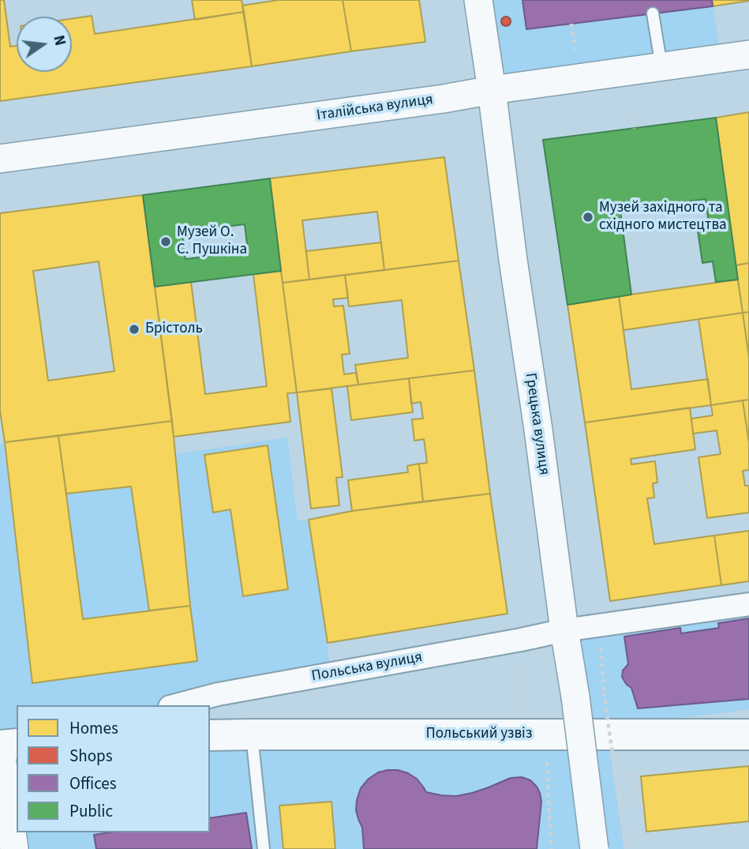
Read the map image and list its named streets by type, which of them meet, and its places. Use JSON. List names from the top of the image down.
{
  "streets": {
    "main road": ["Польський узвіз"],
    "street": ["Італійська вулиця", "Грецька вулиця", "Польська вулиця"]
  },
  "crossings": [
    ["Італійська вулиця", "Грецька вулиця"],
    ["Грецька вулиця", "Польська вулиця"]
  ],
  "places": ["Музей західного та східного мистецтва", "Музей О. С. Пушкіна", "Брістоль"],
  "legend": [
    "Homes",
    "Shops",
    "Offices",
    "Public"
  ],
  "north": "right"
}
